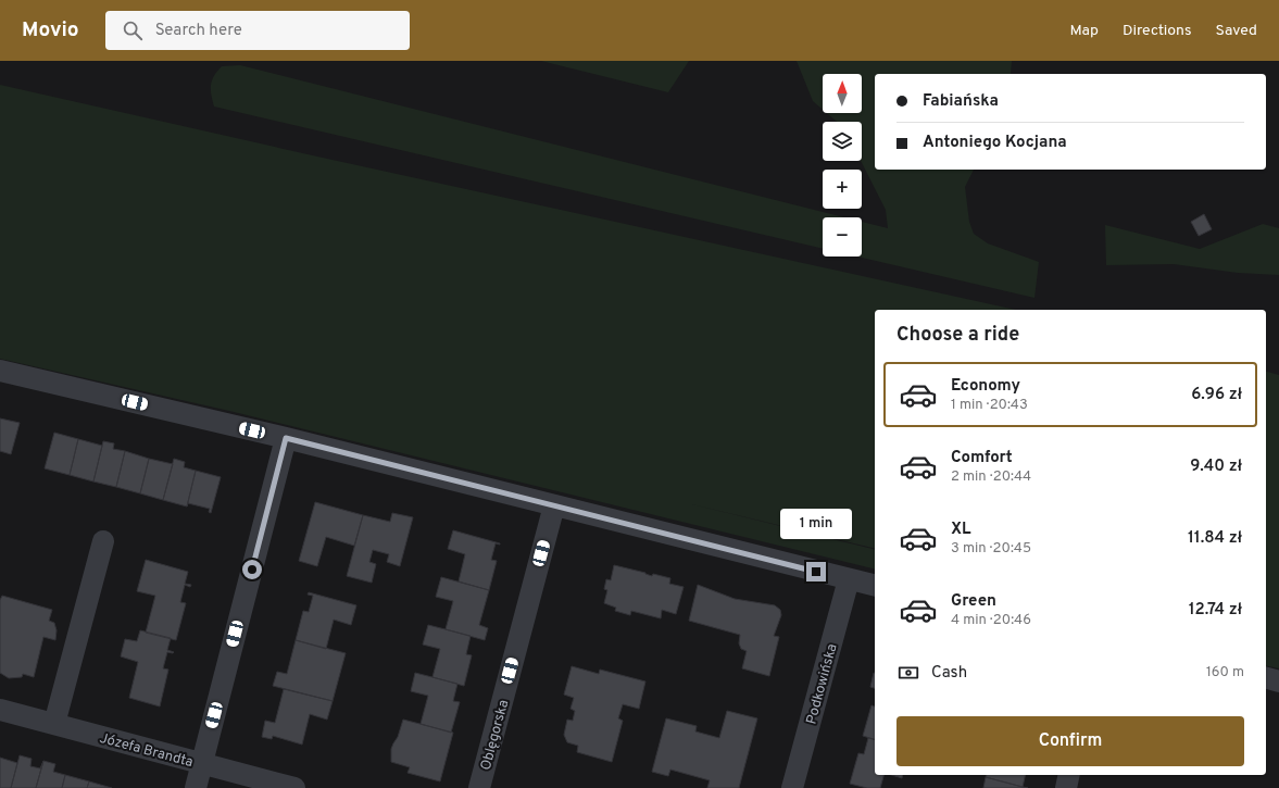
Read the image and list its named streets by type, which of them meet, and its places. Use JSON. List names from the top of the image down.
{
  "streets": {
    "street": ["Podkowińska", "Oblęgorska", "Józefa Brandta"]
  },
  "north": "top",
  "page": {
    "header": "Movio",
    "search": "Search here",
    "nav": ["Map", "Directions", "Saved"],
    "map_buttons": ["+", "−"],
    "banner": ["Fabiańska", "Antoniego Kocjana"],
    "heading": "Choose a ride",
    "list": [
      {
        "name": "Economy",
        "note": "1 min · 20:43",
        "value": "6.96 zł"
      },
      {
        "name": "Comfort",
        "note": "2 min · 20:44",
        "value": "9.40 zł"
      },
      {
        "name": "XL",
        "note": "3 min · 20:45",
        "value": "11.84 zł"
      },
      {
        "name": "Green",
        "note": "4 min · 20:46",
        "value": "12.74 zł"
      }
    ],
    "bubble": "1 min",
    "pay": ["Cash", "160 m"],
    "buttons": "Confirm"
  }
}
